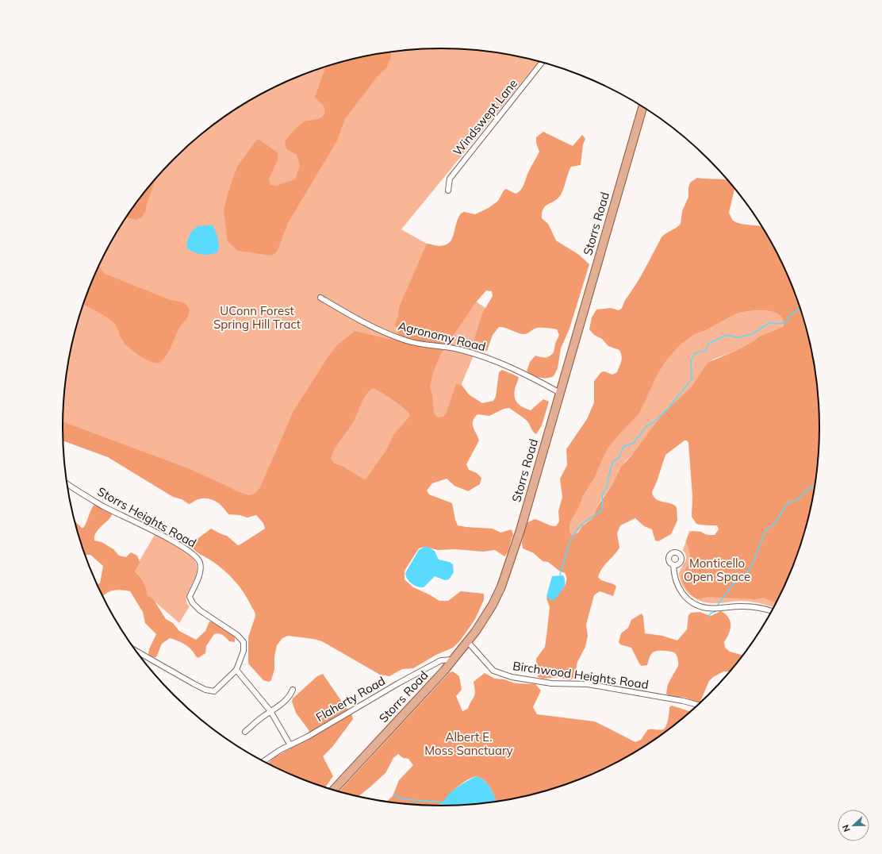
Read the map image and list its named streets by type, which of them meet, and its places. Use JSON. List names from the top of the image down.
{
  "streets": {
    "main road": ["Storrs Road"],
    "street": [
      "Windswept Lane",
      "Agronomy Road",
      "Storrs Heights Road",
      "Birchwood Heights Road",
      "Flaherty Road"
    ]
  },
  "crossings": [
    ["Storrs Road", "Agronomy Road"],
    ["Storrs Road", "Birchwood Heights Road"],
    ["Storrs Road", "Flaherty Road"]
  ],
  "parks": ["UConn Forest Spring Hill Tract", "Monticello Open Space", "Albert E. Moss Sanctuary"],
  "north": "left"
}
